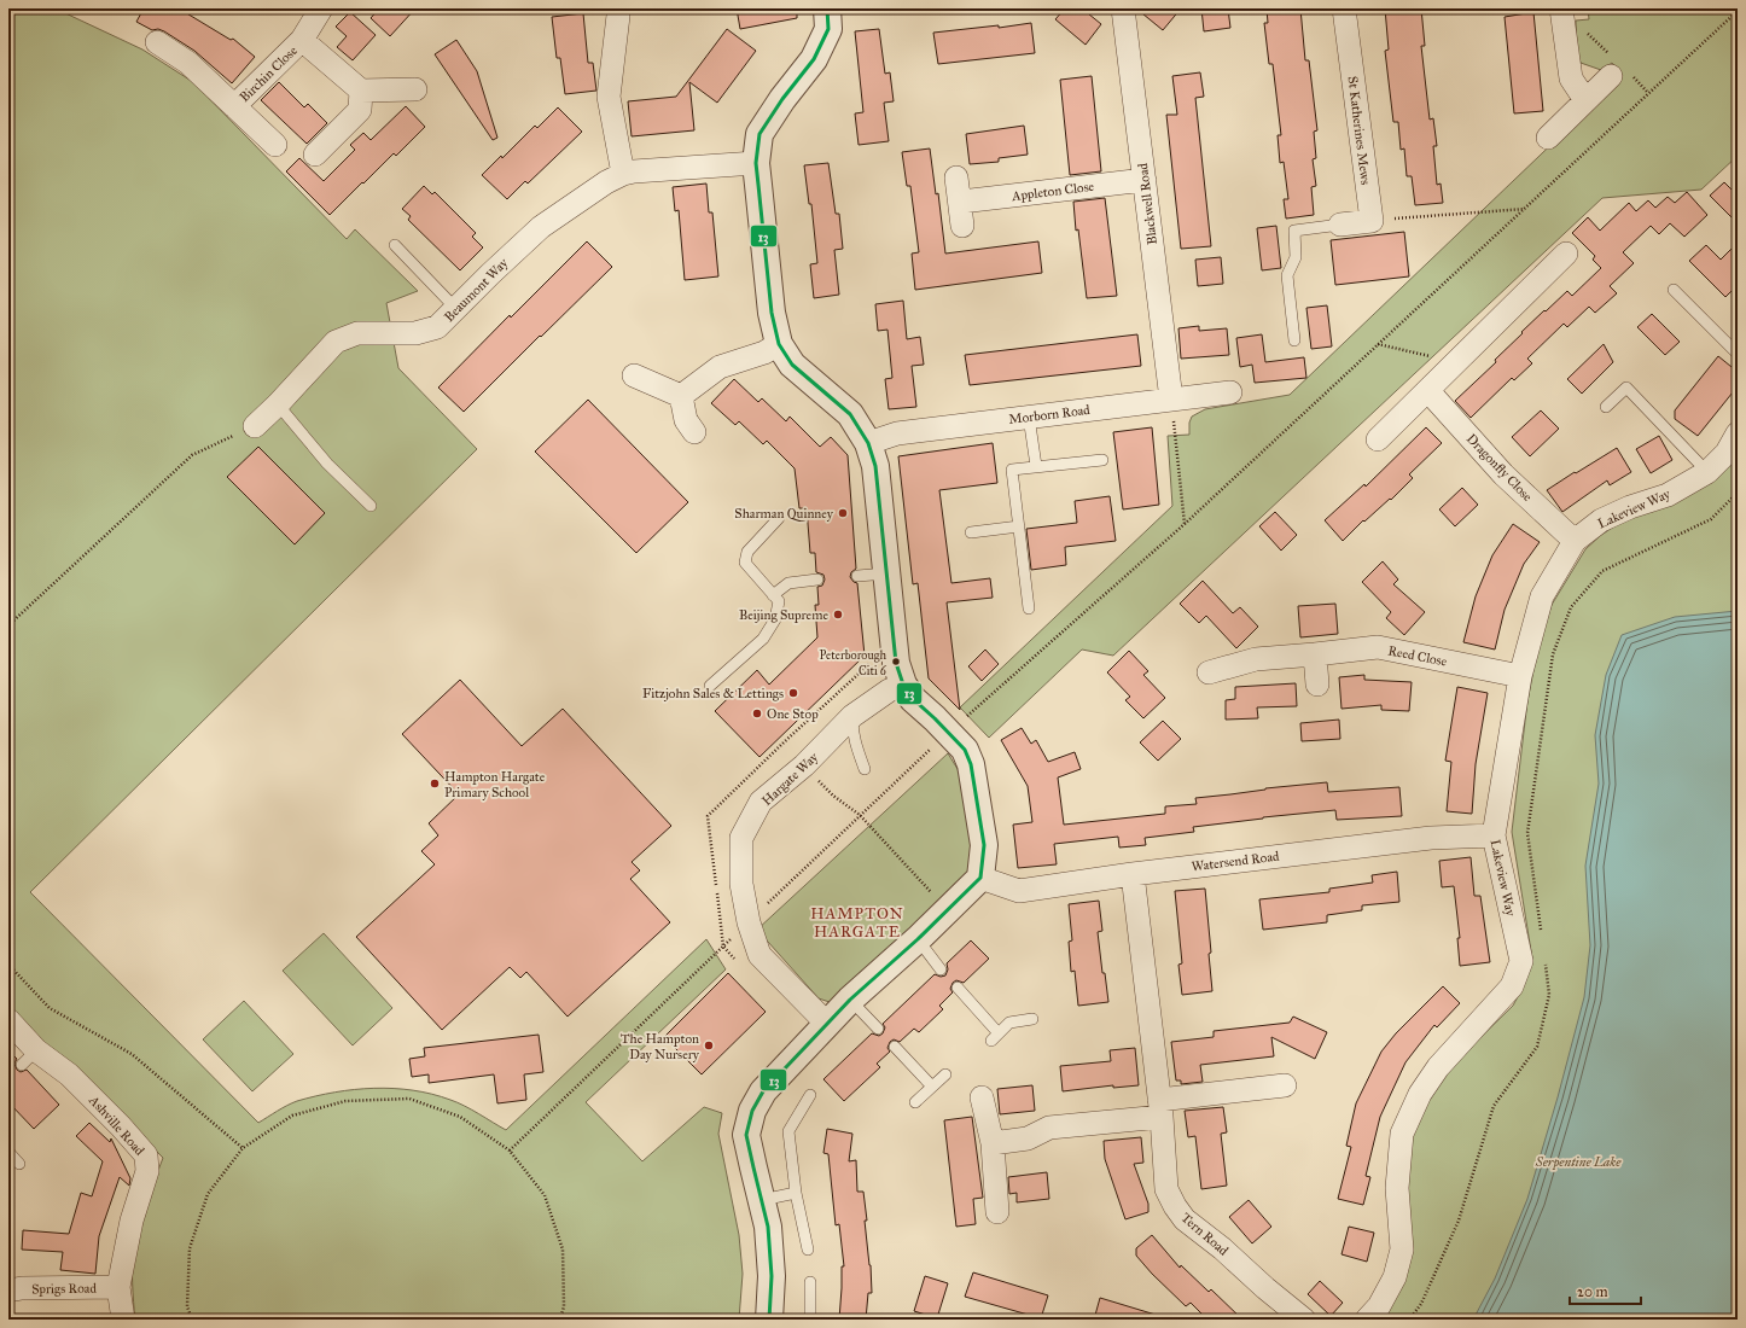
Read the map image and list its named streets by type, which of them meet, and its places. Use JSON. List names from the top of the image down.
{
  "streets": {
    "street": [
      "Birchin Close",
      "St Katherines Mews",
      "Appleton Close",
      "Blackwell Road",
      "Beaumont Way",
      "Morborn Road",
      "Dragonfly Close",
      "Lakeview Way",
      "Reed Close",
      "Hargate Way",
      "Watersend Road",
      "Ashville Road",
      "Tern Road",
      "Sprigs Road"
    ]
  },
  "crossings": [
    ["Appleton Close", "Blackwell Road"],
    ["Blackwell Road", "Morborn Road"],
    ["Dragonfly Close", "Lakeview Way"],
    ["Lakeview Way", "Reed Close"],
    ["Lakeview Way", "Watersend Road"],
    ["Watersend Road", "Tern Road"],
    ["Ashville Road", "Sprigs Road"]
  ],
  "districts": ["HAMPTON HARGATE"],
  "parks": ["Serpentine Lake"],
  "places": [
    "Sharman Quinney",
    "Beijing Supreme",
    "Peterborough Citi 6",
    "Fitzjohn Sales & Lettings",
    "One Stop",
    "Hampton Hargate Primary School",
    "The Hampton Day Nursery"
  ],
  "lines": ["transit line 13"],
  "scale_bar": "20 m"
}
